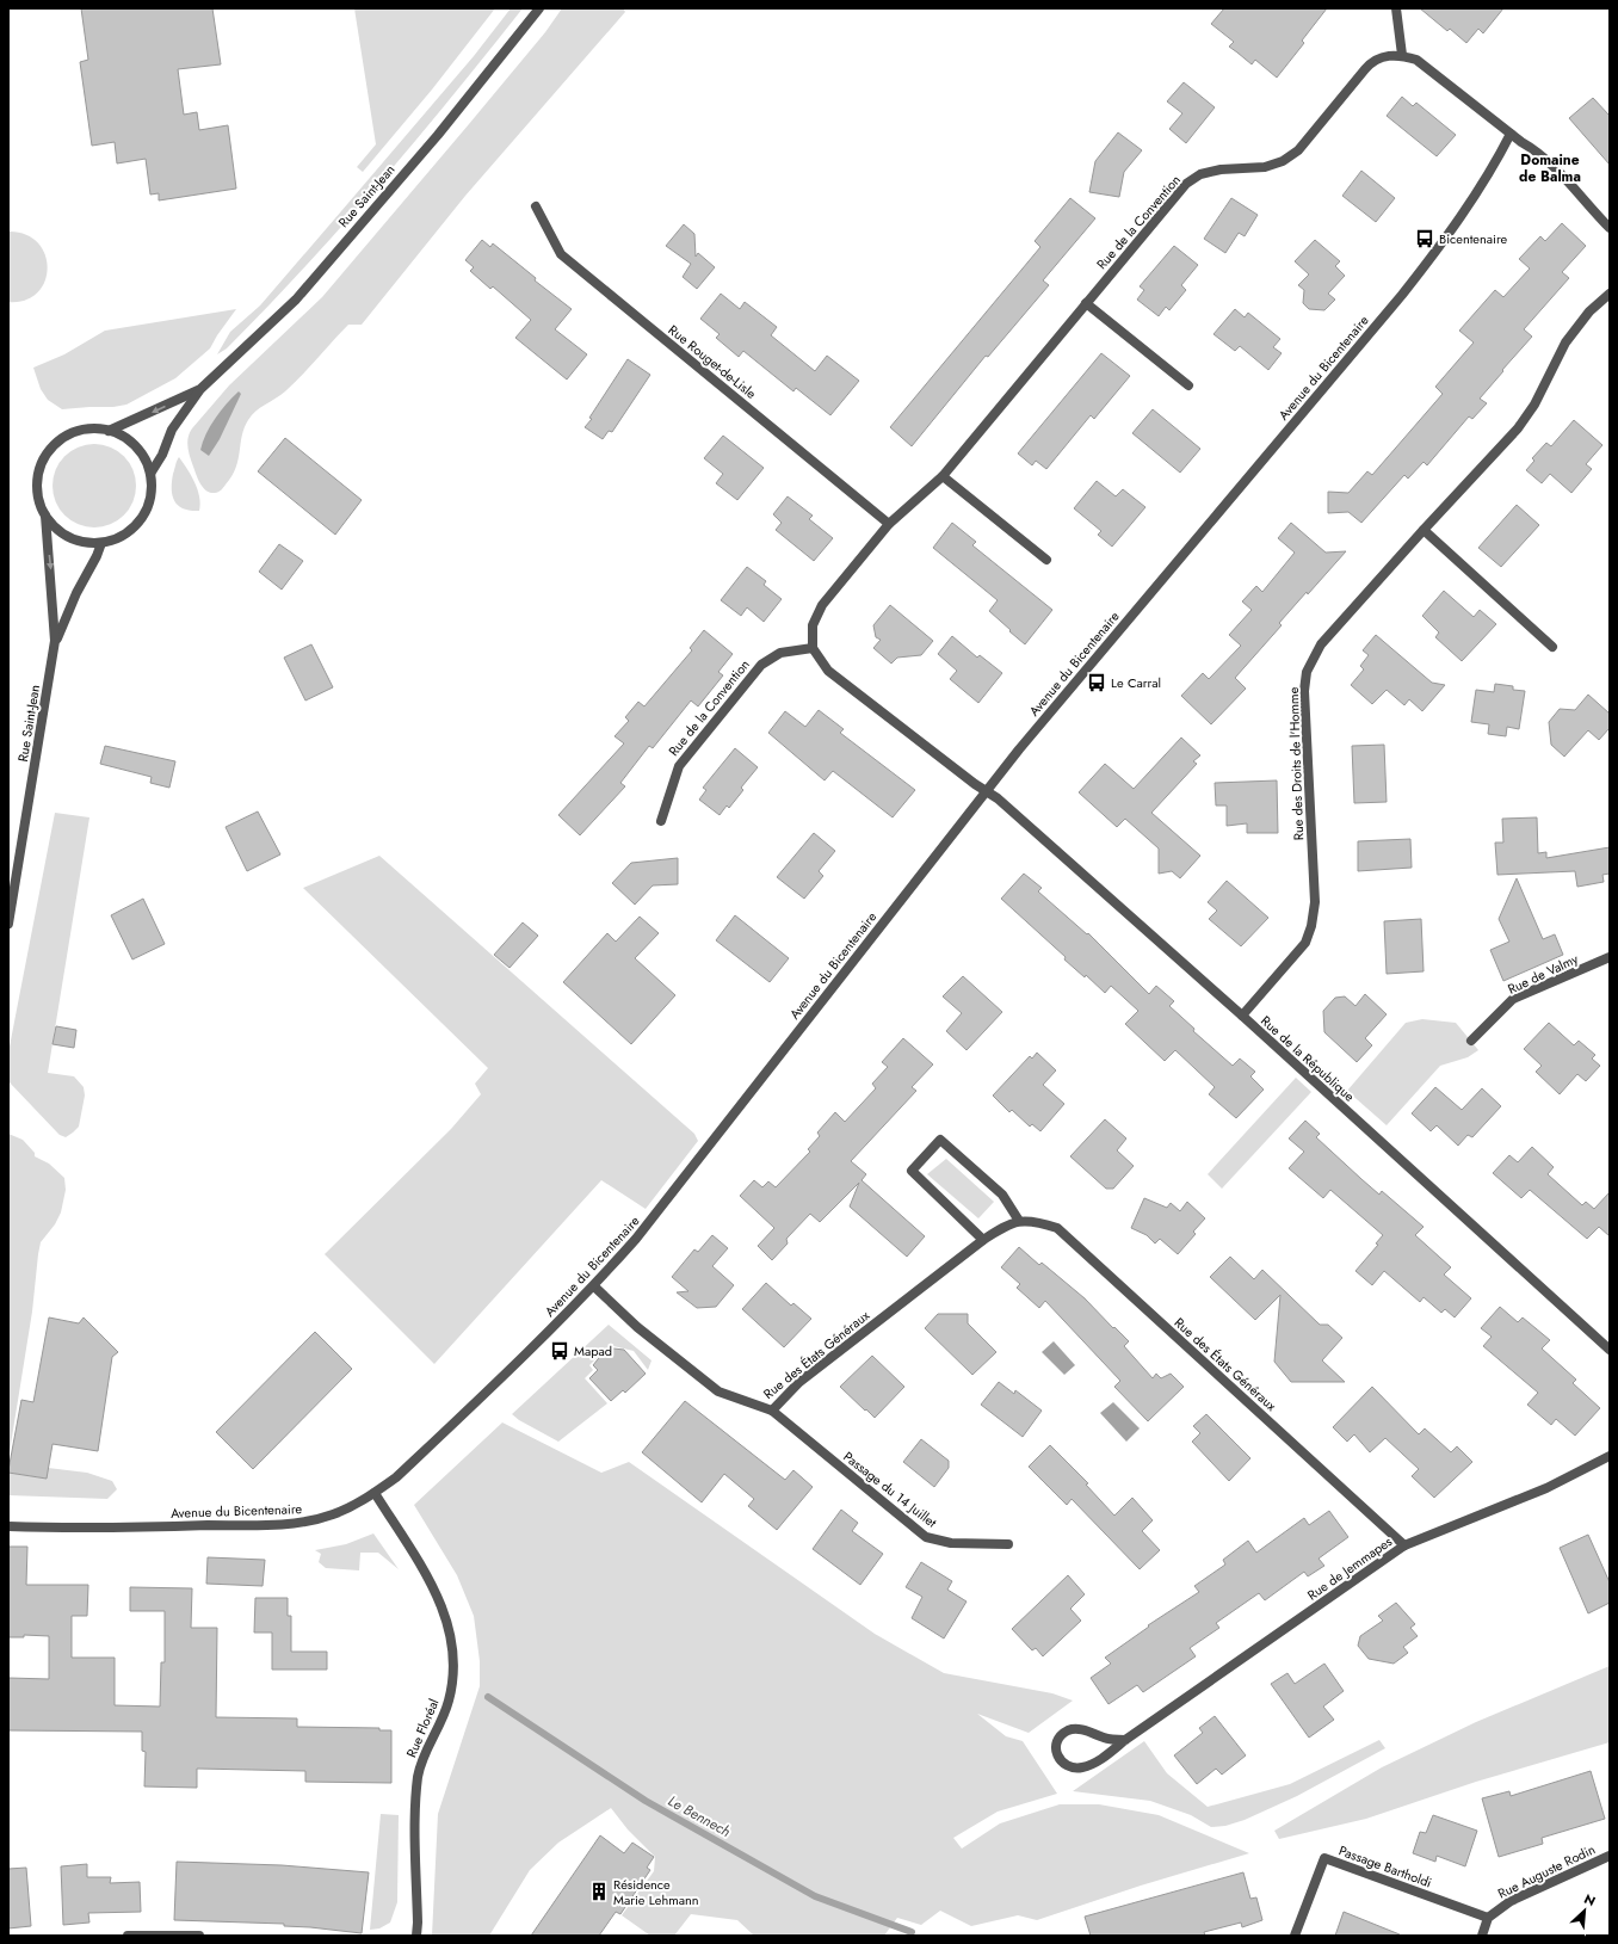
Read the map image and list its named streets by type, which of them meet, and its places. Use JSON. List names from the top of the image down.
{
  "streets": {
    "street": [
      "Rue Saint-Jean",
      "Rue de la Convention",
      "Rue Rouget-de-Lisle",
      "Avenue du Bicentenaire",
      "Rue des Droits de l'Homme",
      "Rue de Valmy",
      "Rue de la République",
      "Rue des États Généraux",
      "Passage du 14 Juillet",
      "Rue de Jemmapes",
      "Rue Floréal",
      "Passage Bartholdi",
      "Rue Auguste Rodin"
    ]
  },
  "crossings": [
    ["Rue de la Convention", "Rue Rouget-de-Lisle"],
    ["Avenue du Bicentenaire", "Rue de la République"],
    ["Avenue du Bicentenaire", "Rue des États Généraux"],
    ["Avenue du Bicentenaire", "Rue Floréal"],
    ["Rue des Droits de l'Homme", "Rue de la République"],
    ["Rue des États Généraux", "Passage du 14 Juillet"],
    ["Rue des États Généraux", "Rue de Jemmapes"],
    ["Passage Bartholdi", "Rue Auguste Rodin"]
  ],
  "districts": ["Domaine de Balma"],
  "water": ["Le Bennech"],
  "places": {
    "bus stop": ["Bicentenaire", "Le Carral", "Mapad"],
    "building": ["Résidence Marie Lehmann"]
  },
  "north": "top right"
}
